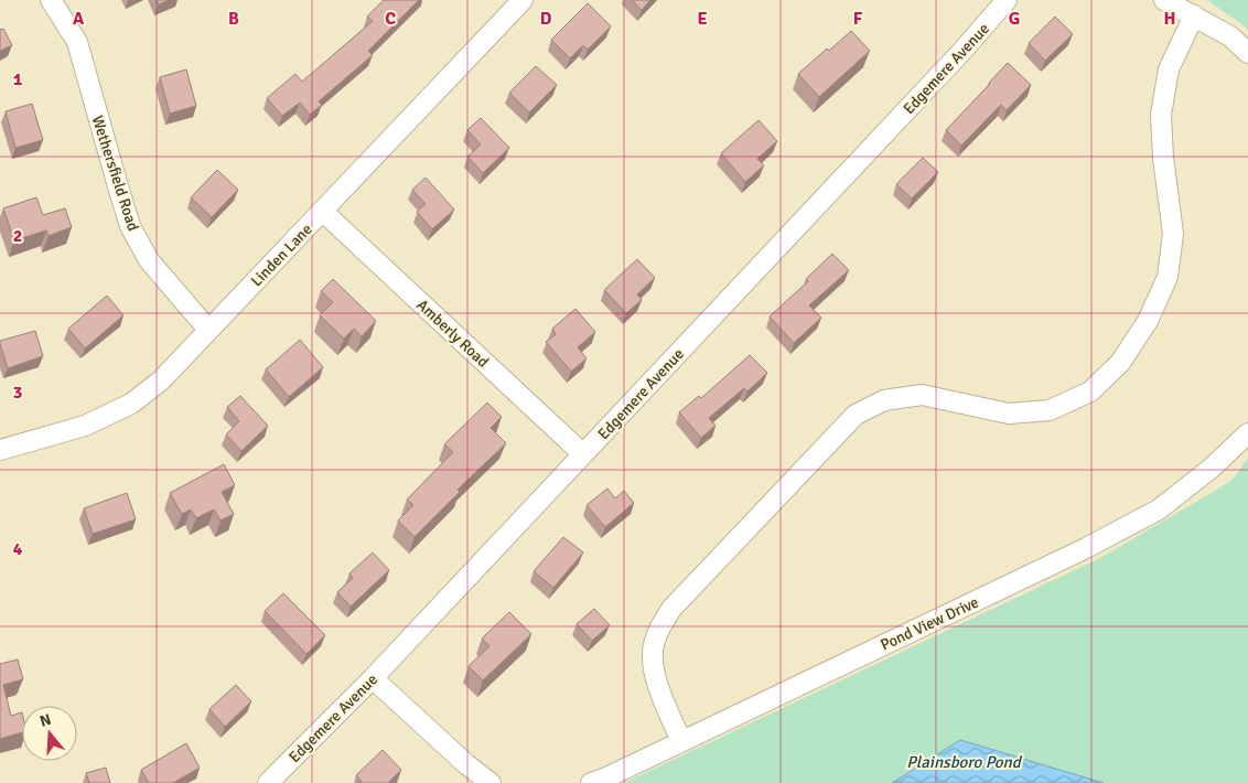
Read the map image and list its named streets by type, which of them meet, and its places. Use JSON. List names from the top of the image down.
{
  "streets": {
    "street": [
      "Edgemere Avenue",
      "Wethersfield Road",
      "Linden Lane",
      "Amberly Road",
      "Pond View Drive"
    ]
  },
  "crossings": [
    ["Edgemere Avenue", "Amberly Road"],
    ["Wethersfield Road", "Linden Lane"],
    ["Linden Lane", "Amberly Road"]
  ],
  "water": ["Plainsboro Pond"],
  "north": "top",
  "grid": {
    "columns": [
      "A",
      "B",
      "C",
      "D",
      "E",
      "F",
      "G",
      "H"
    ],
    "rows": [
      "1",
      "2",
      "3",
      "4"
    ]
  }
}
